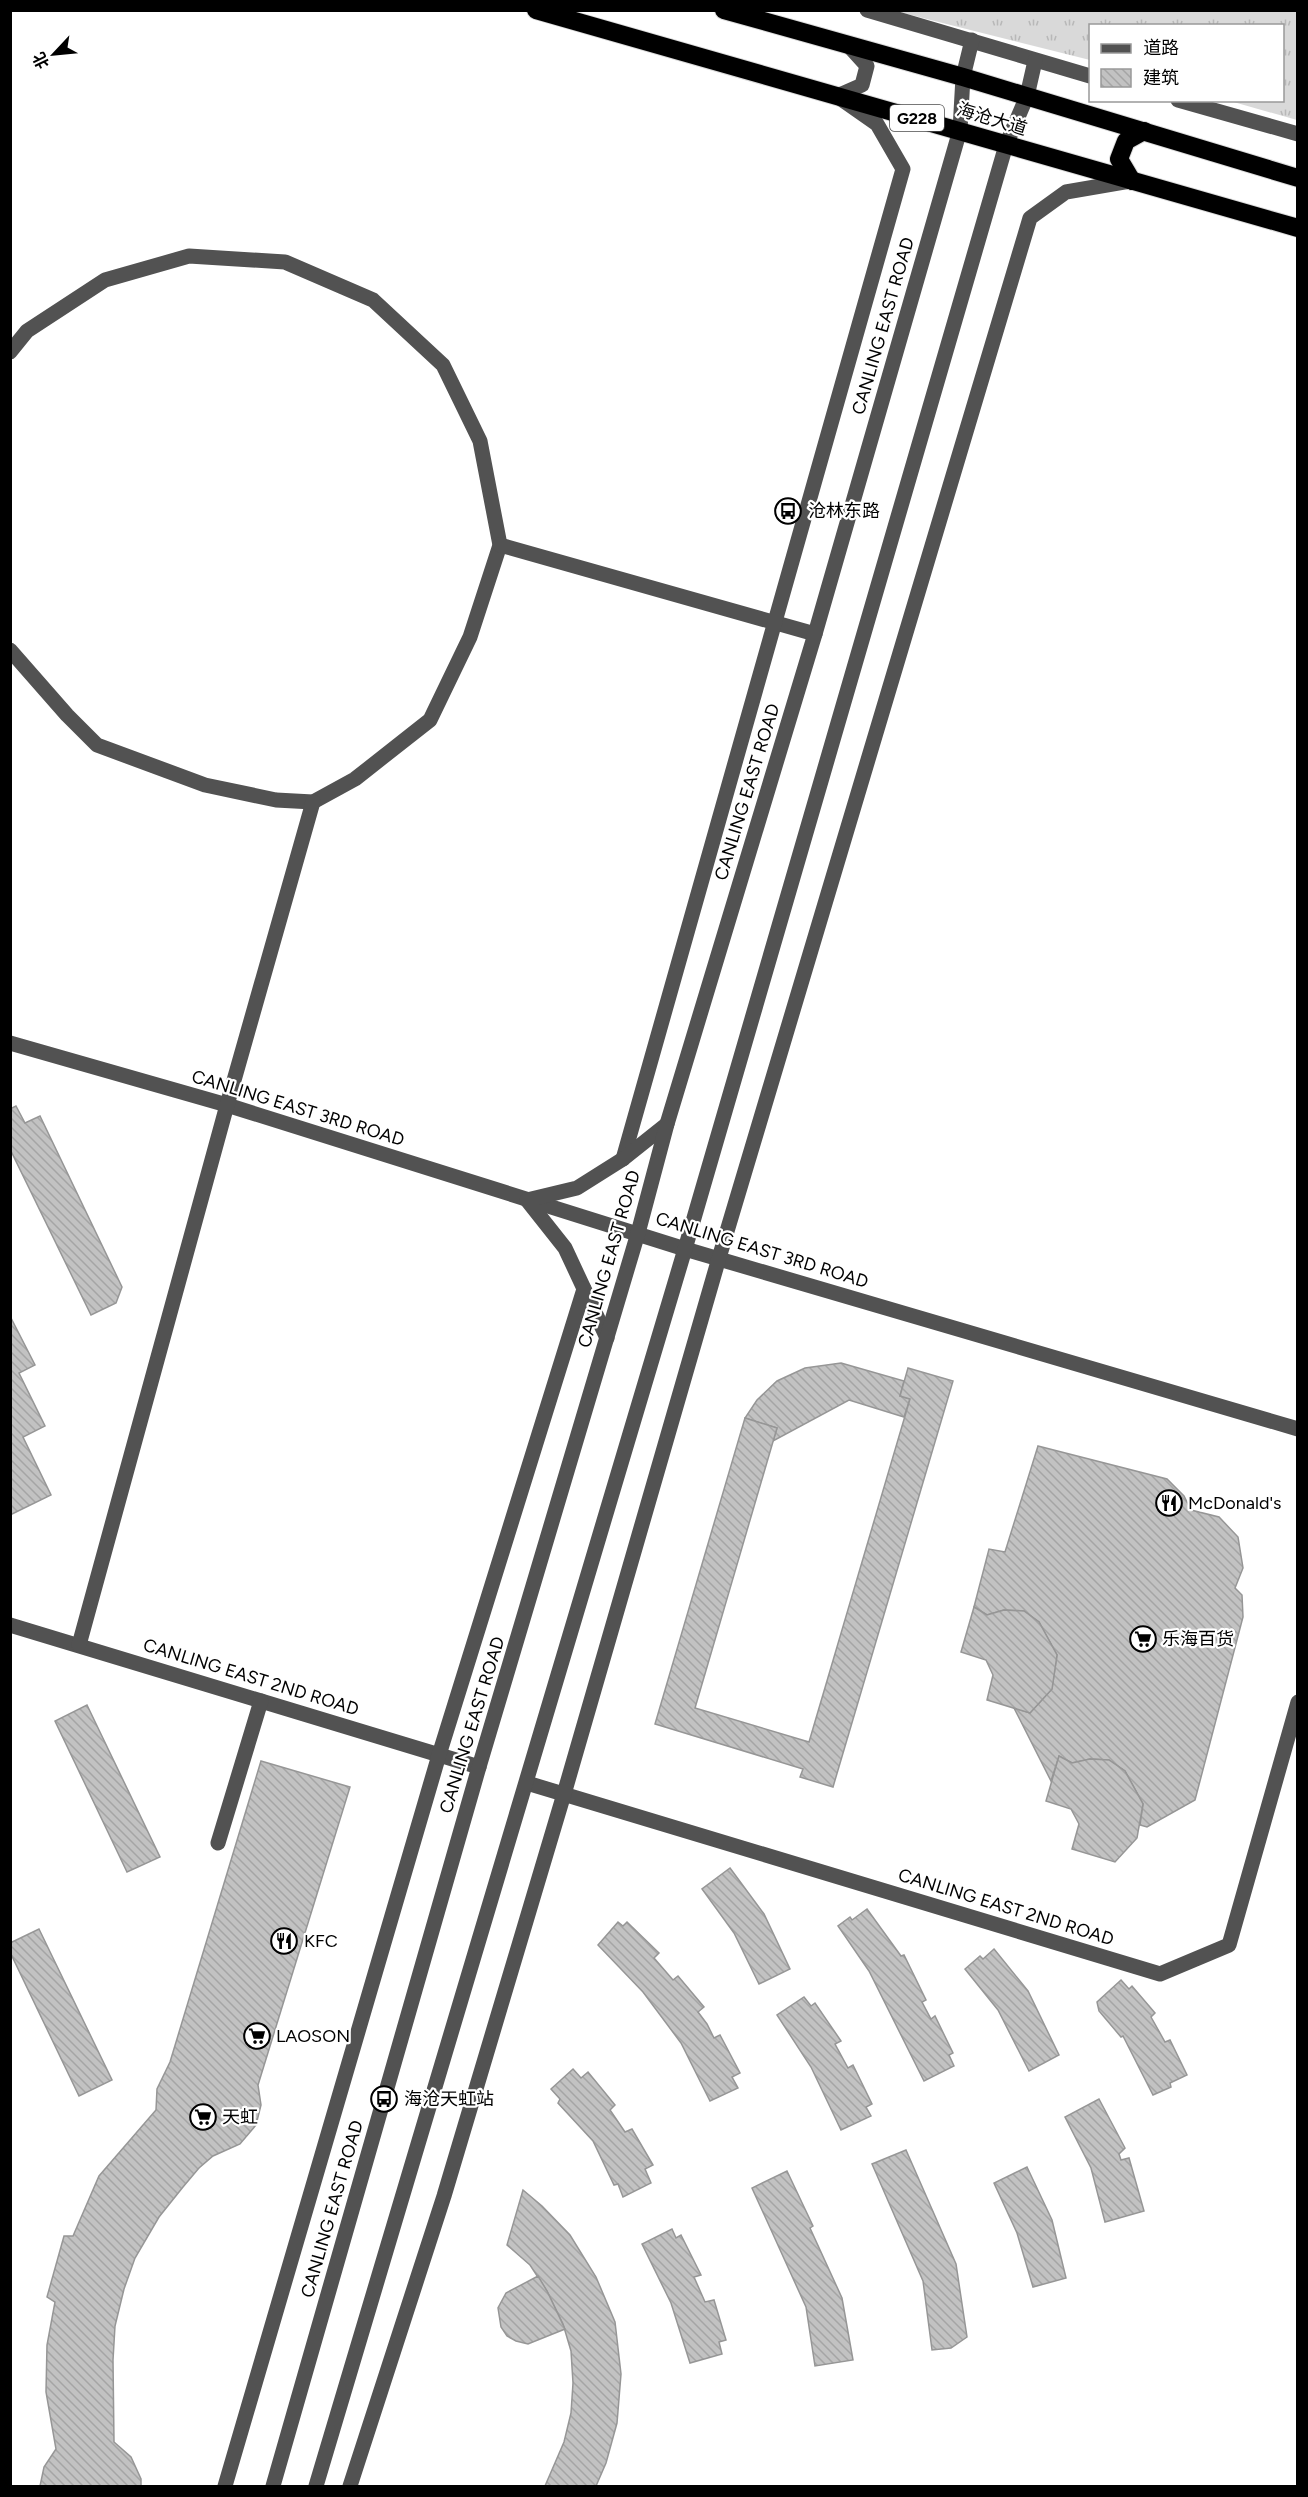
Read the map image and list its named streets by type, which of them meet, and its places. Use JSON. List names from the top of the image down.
{
  "streets": {
    "highway": ["G228", "海沧大道"],
    "street": ["CANLING EAST ROAD", "CANLING EAST 3RD ROAD", "CANLING EAST 2ND ROAD"]
  },
  "crossings": [
    ["海沧大道", "CANLING EAST ROAD"],
    ["CANLING EAST ROAD", "CANLING EAST 3RD ROAD"],
    ["CANLING EAST ROAD", "CANLING EAST 2ND ROAD"]
  ],
  "places": {
    "bus stop": ["沧林东路", "海沧天虹站"],
    "restaurant": ["McDonald's", "KFC"],
    "supermarket": ["乐海百货", "LAOSON", "天虹"]
  },
  "legend": ["道路", "建筑"],
  "north": "bottom left"
}
